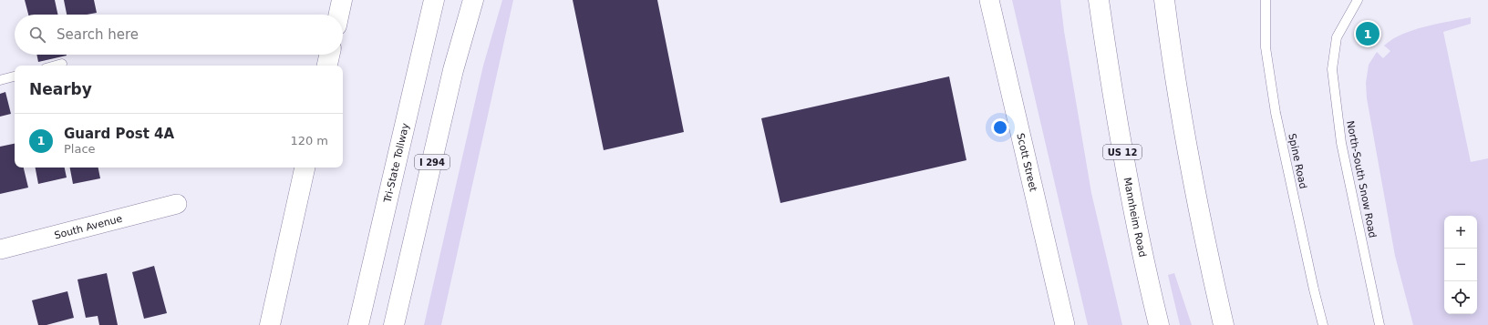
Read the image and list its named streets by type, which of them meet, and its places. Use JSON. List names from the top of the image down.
{
  "streets": {
    "main road": [
      "US 12",
      "Tri-State Tollway",
      "I 294",
      "Mannheim Road"
    ],
    "street": ["Scott Street", "South Avenue"],
    "lane": ["Spine Road", "North-South Snow Road"]
  },
  "page": {
    "search": "Search here",
    "pins": "1",
    "heading": "Nearby",
    "list": [
      {
        "mark": "1",
        "name": "Guard Post 4A",
        "note": "Place",
        "value": "120 m"
      }
    ],
    "map_buttons": ["+", "−"]
  }
}
